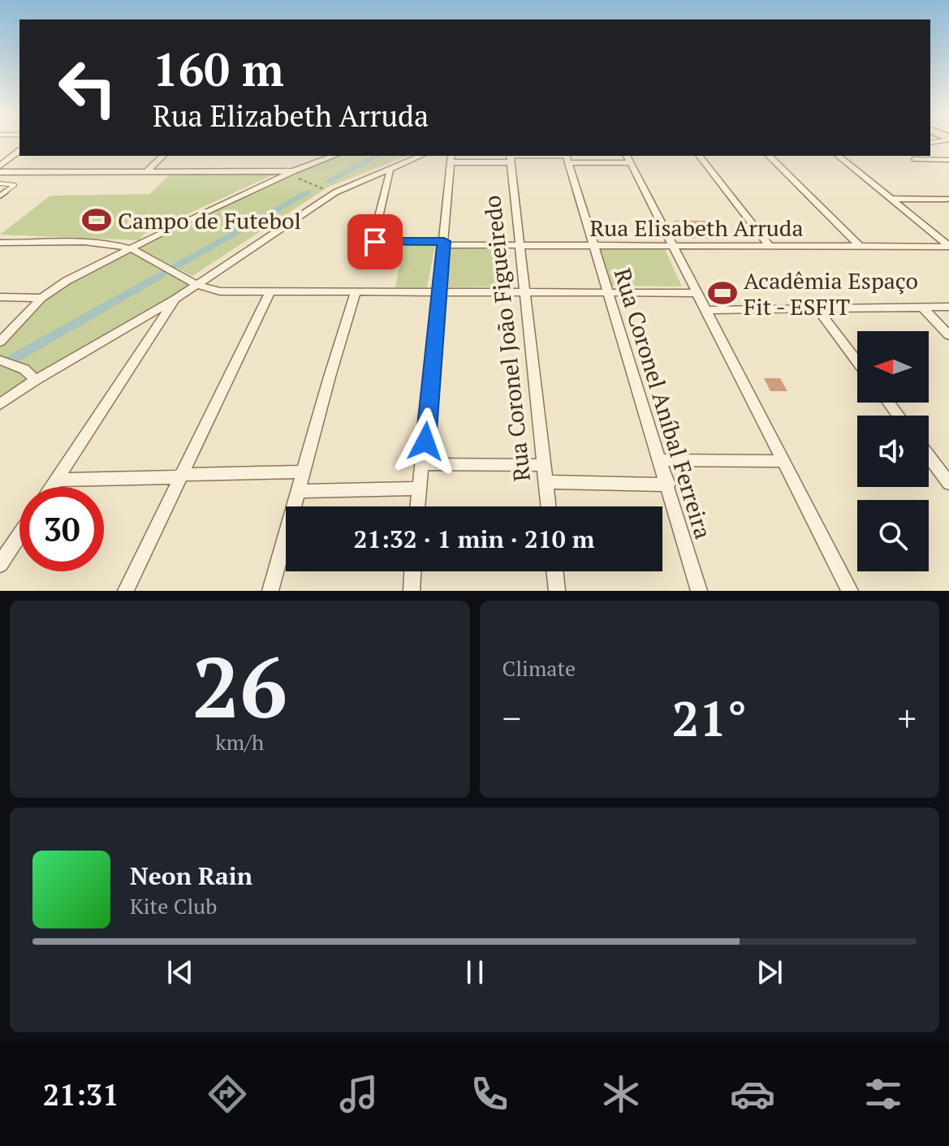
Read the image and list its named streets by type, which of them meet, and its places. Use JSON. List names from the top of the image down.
{
  "streets": {
    "street": ["Rua Elisabeth Arruda", "Rua Coronel João Figueiredo", "Rua Coronel Aníbal Ferreira"]
  },
  "crossings": [
    ["Rua Elisabeth Arruda", "Rua Coronel João Figueiredo"],
    ["Rua Elisabeth Arruda", "Rua Coronel Aníbal Ferreira"]
  ],
  "places": {
    "sports": ["Campo de Futebol", "Acadêmia Espaço Fit - ESFIT"]
  },
  "north": "left",
  "page": {
    "turn": ["160 m", "Rua Elizabeth Arruda"],
    "limit": "30",
    "trip": "21:32 · 1 min · 210 m",
    "tile": [
      ["26", "km/h"],
      "Climate"
    ],
    "heat": ["−", "21°", "+"],
    "song": ["Neon Rain", "Kite Club"],
    "tabs": "21:31"
  }
}
